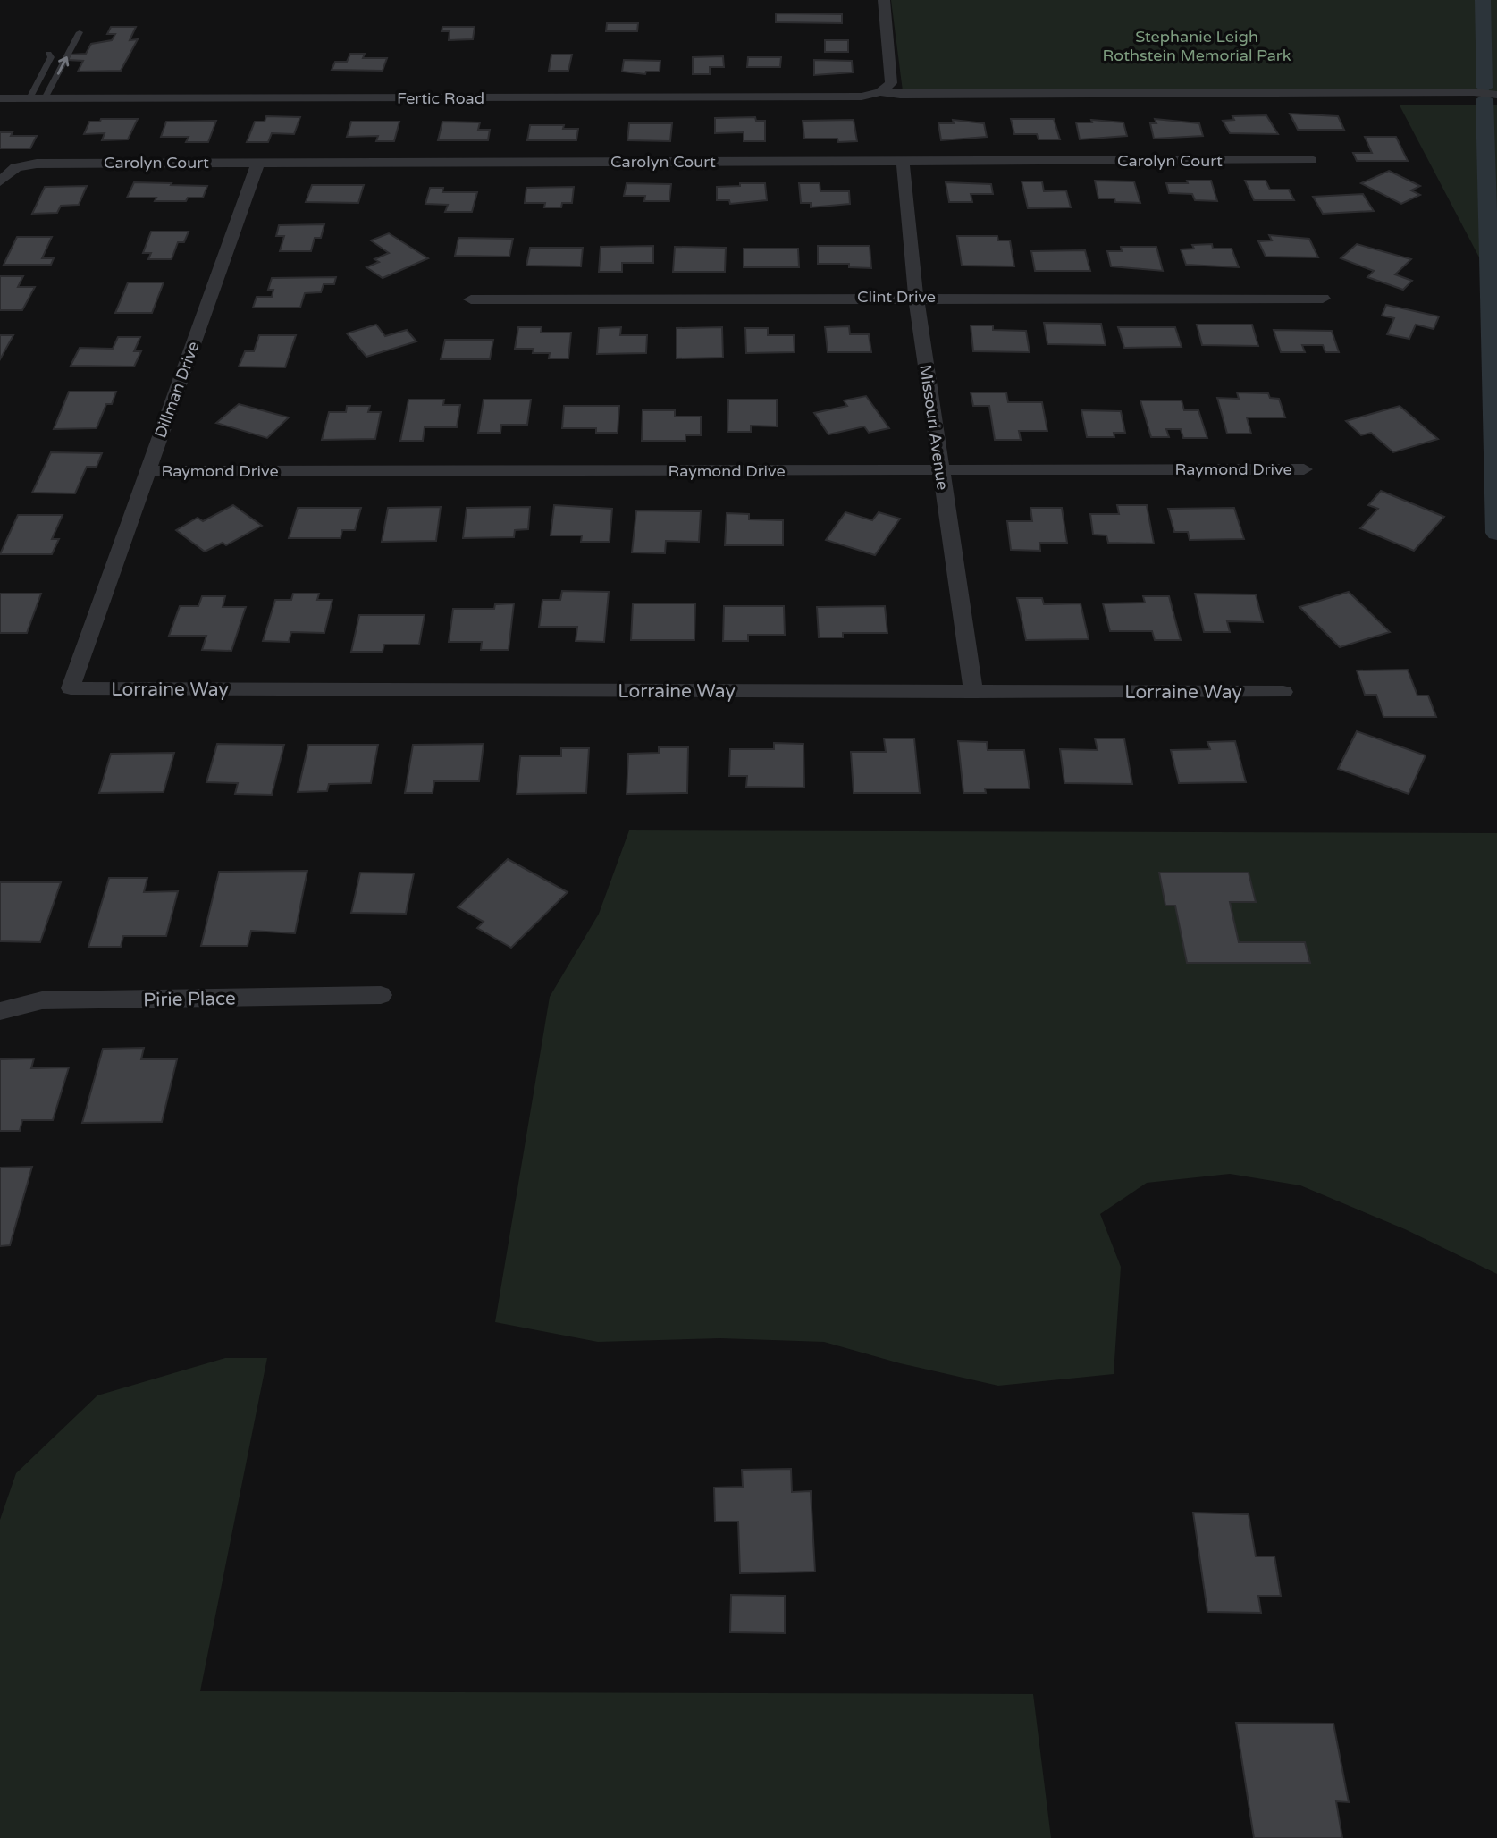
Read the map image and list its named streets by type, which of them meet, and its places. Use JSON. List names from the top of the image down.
{
  "streets": {
    "street": [
      "Fertic Road",
      "Carolyn Court",
      "Clint Drive",
      "Dillman Drive",
      "Missouri Avenue",
      "Raymond Drive",
      "Lorraine Way",
      "Pirie Place"
    ]
  },
  "crossings": [
    ["Carolyn Court", "Dillman Drive"],
    ["Carolyn Court", "Missouri Avenue"],
    ["Clint Drive", "Missouri Avenue"],
    ["Dillman Drive", "Raymond Drive"],
    ["Dillman Drive", "Lorraine Way"],
    ["Missouri Avenue", "Raymond Drive"],
    ["Missouri Avenue", "Lorraine Way"]
  ],
  "parks": ["Stephanie Leigh Rothstein Memorial Park"]
}
